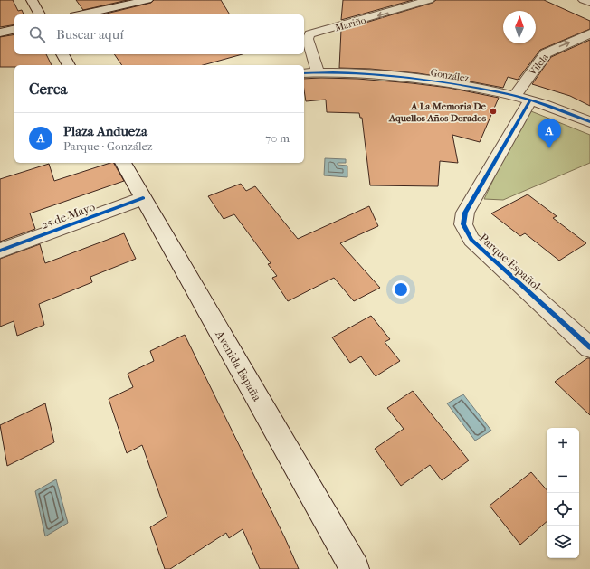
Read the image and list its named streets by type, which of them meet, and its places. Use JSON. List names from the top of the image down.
{
  "streets": {
    "street": [
      "Mariño",
      "Vilela",
      "González",
      "25 de Mayo",
      "Parque Español",
      "Avenida España"
    ]
  },
  "crossings": [
    ["Mariño", "González"],
    ["Vilela", "González"],
    ["Vilela", "Parque Español"],
    ["González", "Parque Español"],
    ["25 de Mayo", "Avenida España"]
  ],
  "one_way": ["Mariño", "Vilela"],
  "places": ["A La Memoria De Aquellos Años Dorados"],
  "north": "top",
  "page": {
    "search": "Buscar aquí",
    "heading": "Cerca",
    "list": [
      {
        "mark": "A",
        "name": "Plaza Andueza",
        "note": "Parque · González",
        "value": "70 m"
      }
    ],
    "pins": "A",
    "map_buttons": ["+", "−"]
  }
}
